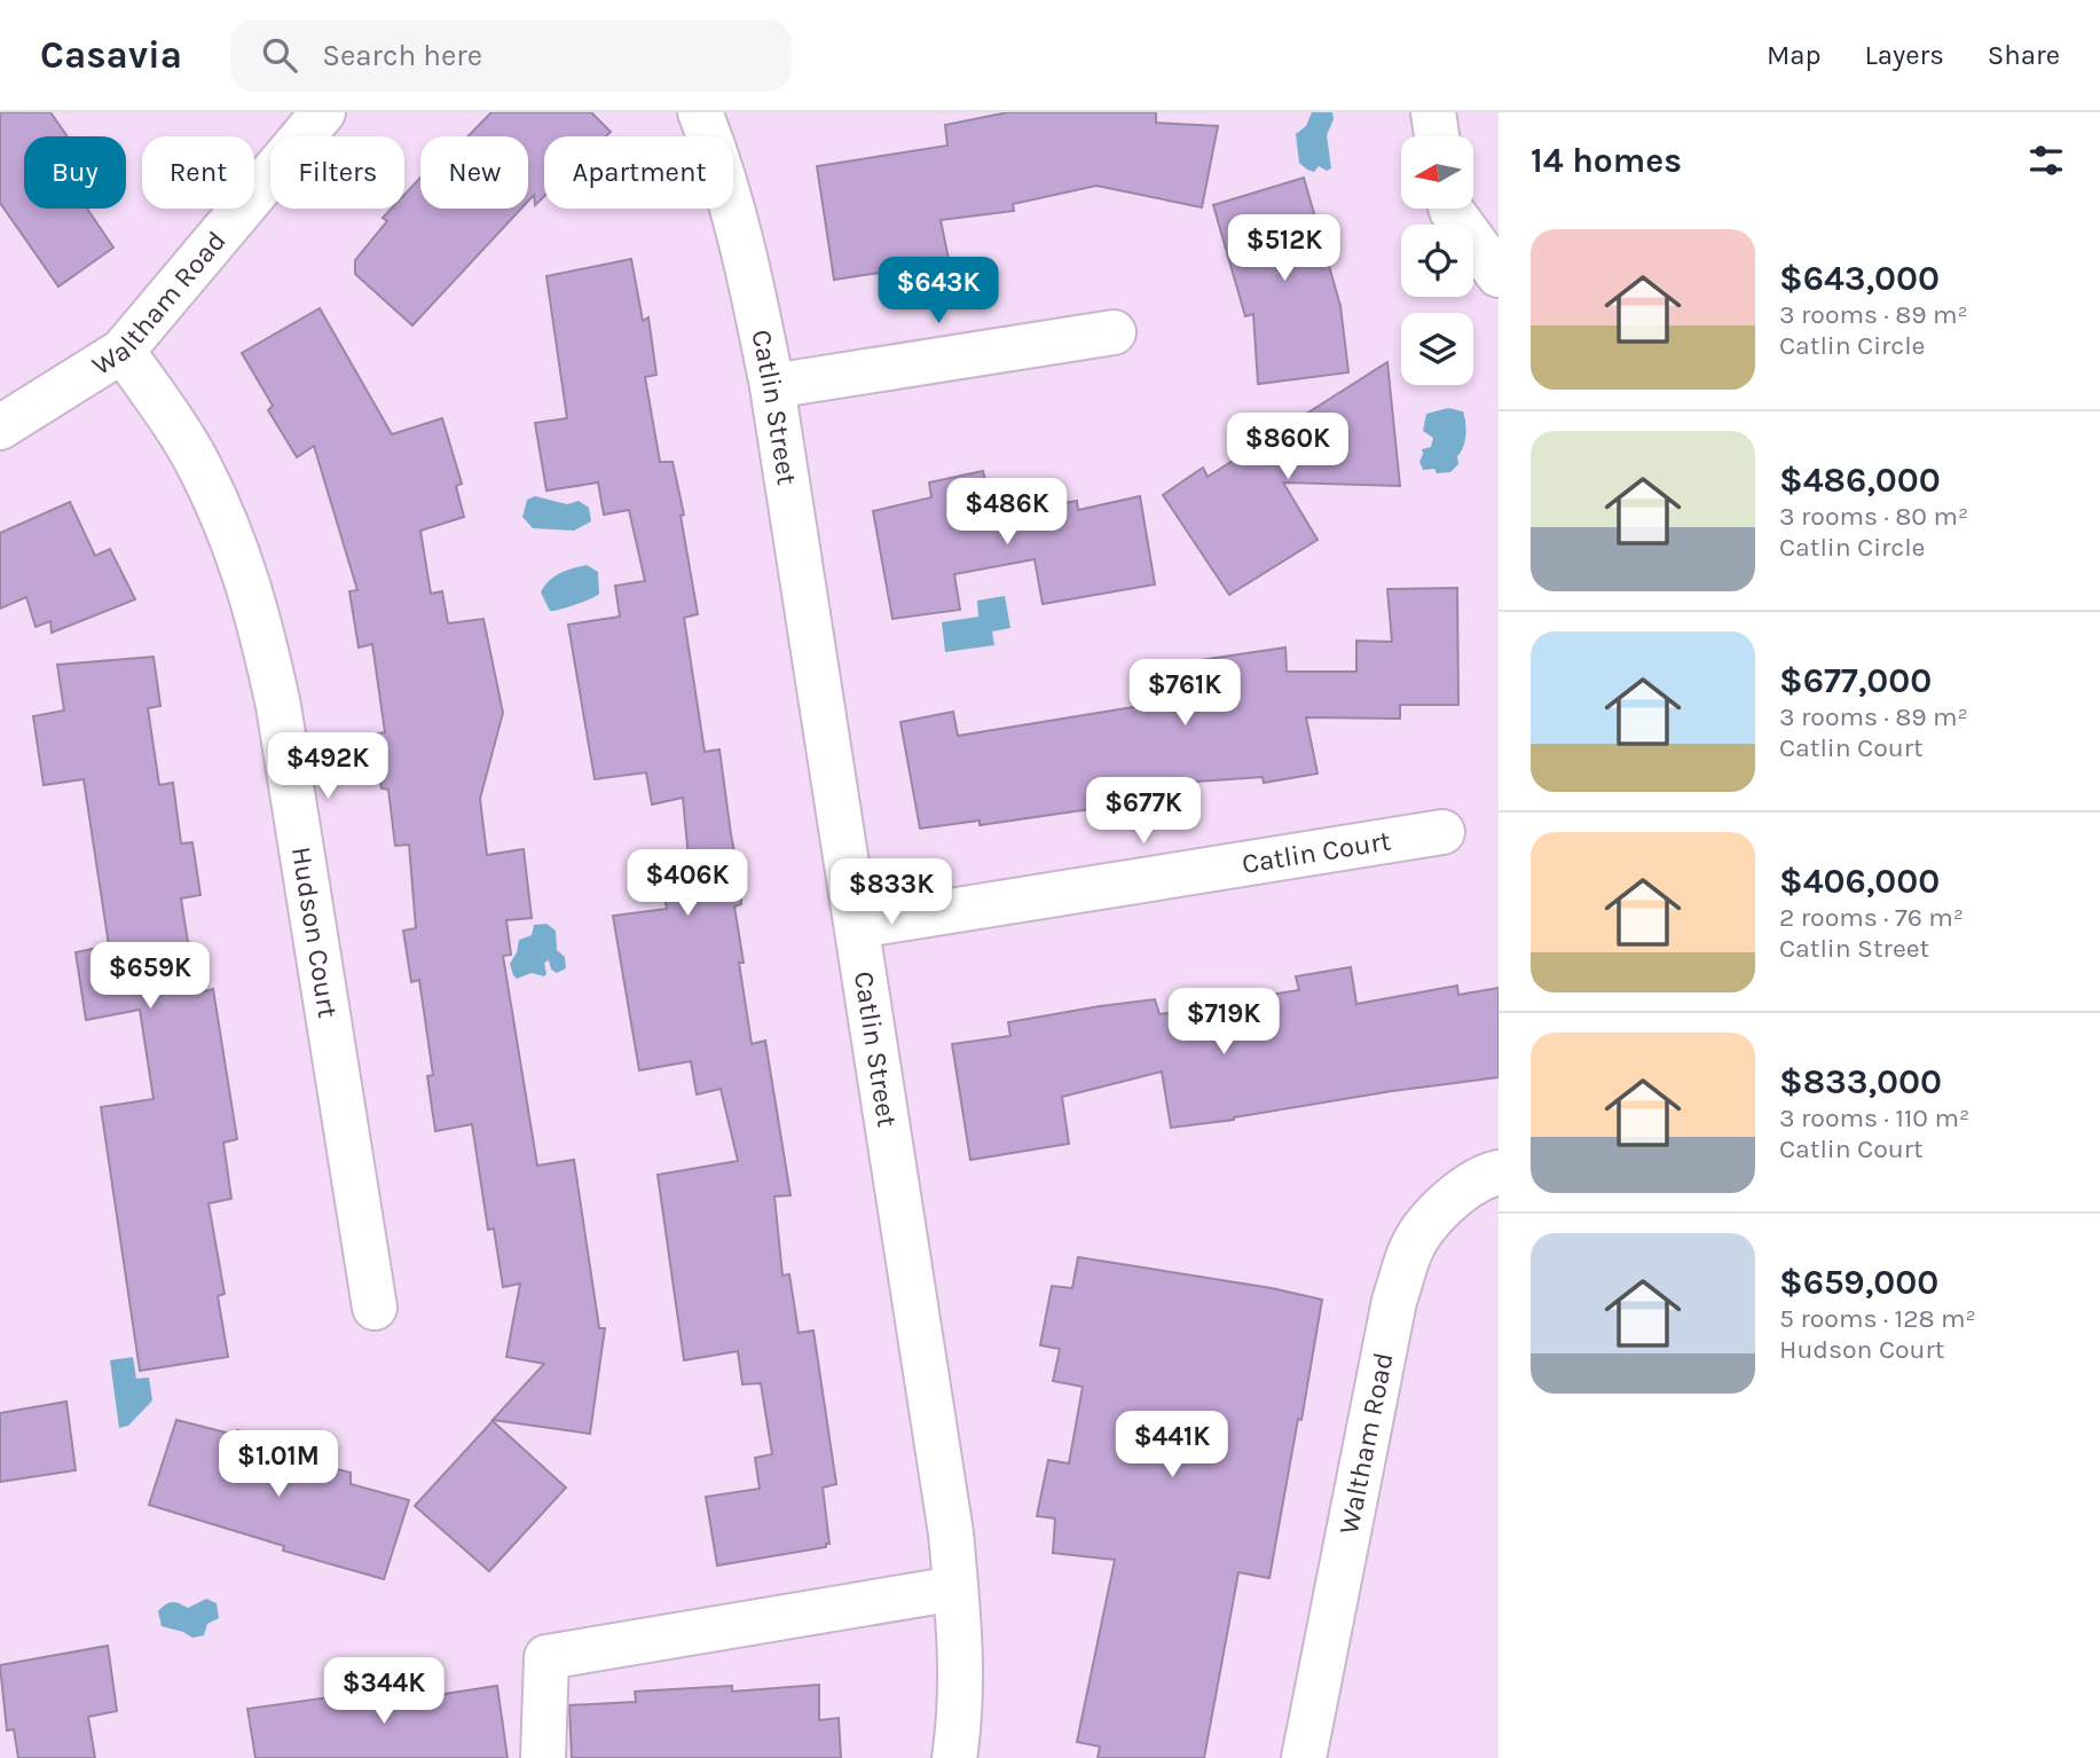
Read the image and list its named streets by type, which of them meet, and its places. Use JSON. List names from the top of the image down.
{
  "streets": {
    "street": [
      "Waltham Road",
      "Catlin Street",
      "Catlin Court",
      "Hudson Court"
    ]
  },
  "crossings": [
    ["Waltham Road", "Hudson Court"],
    ["Catlin Street", "Catlin Court"]
  ],
  "north": "left",
  "page": {
    "header": "Casavia",
    "search": "Search here",
    "nav": ["Map", "Layers", "Share"],
    "heading": "14 homes",
    "chip": [
      "Buy",
      "Rent",
      "Filters",
      "New",
      "Apartment"
    ],
    "list": [
      {
        "name": "$643,000",
        "note": "3 rooms · 89 m² · Catlin Circle"
      },
      {
        "name": "$486,000",
        "note": "3 rooms · 80 m² · Catlin Circle"
      },
      {
        "name": "$677,000",
        "note": "3 rooms · 89 m² · Catlin Court"
      },
      {
        "name": "$406,000",
        "note": "2 rooms · 76 m² · Catlin Street"
      },
      {
        "name": "$833,000",
        "note": "3 rooms · 110 m² · Catlin Court"
      },
      {
        "name": "$659,000",
        "note": "5 rooms · 128 m² · Hudson Court"
      }
    ],
    "price": [
      "$512K",
      "$643K",
      "$860K",
      "$486K",
      "$761K",
      "$492K",
      "$677K",
      "$406K",
      "$833K",
      "$659K",
      "$719K",
      "$441K",
      "$1.01M",
      "$344K"
    ]
  }
}
